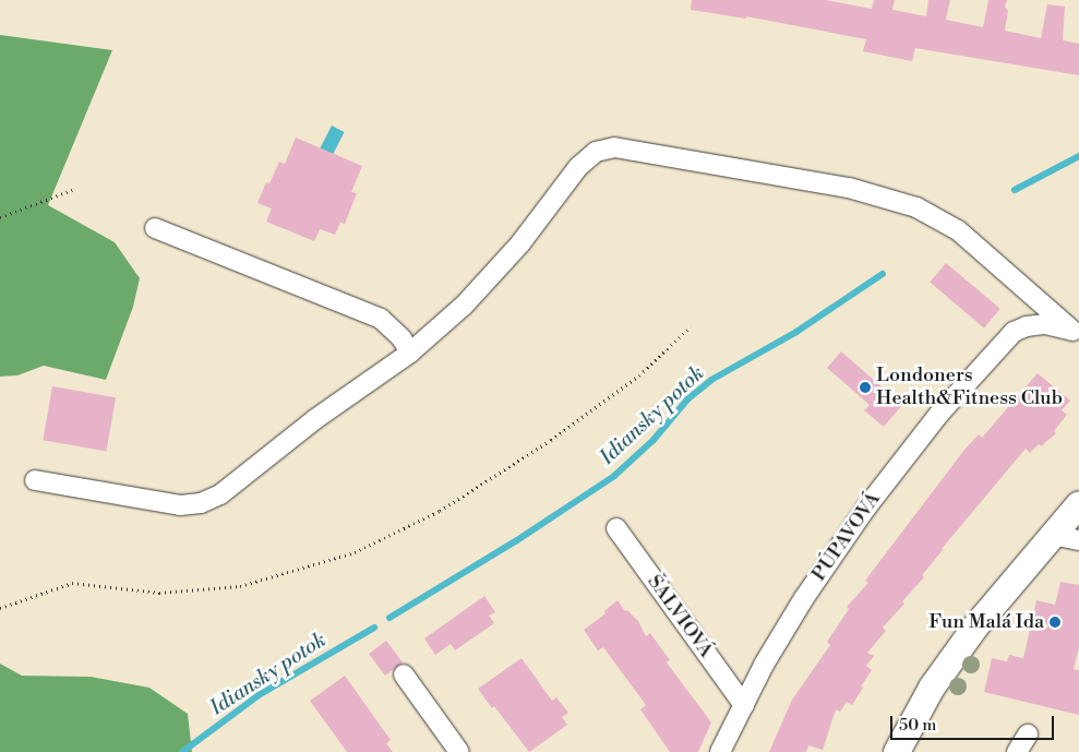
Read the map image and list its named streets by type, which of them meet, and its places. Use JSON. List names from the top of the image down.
{
  "streets": {
    "street": ["PÚPAVOVÁ", "ŠALVIOVÁ"]
  },
  "crossings": [
    ["PÚPAVOVÁ", "ŠALVIOVÁ"]
  ],
  "water": ["Idiansky potok"],
  "places": ["Londoners Health&Fitness Club", "Fun Malá Ida"],
  "scale_bar": "50 m"
}
